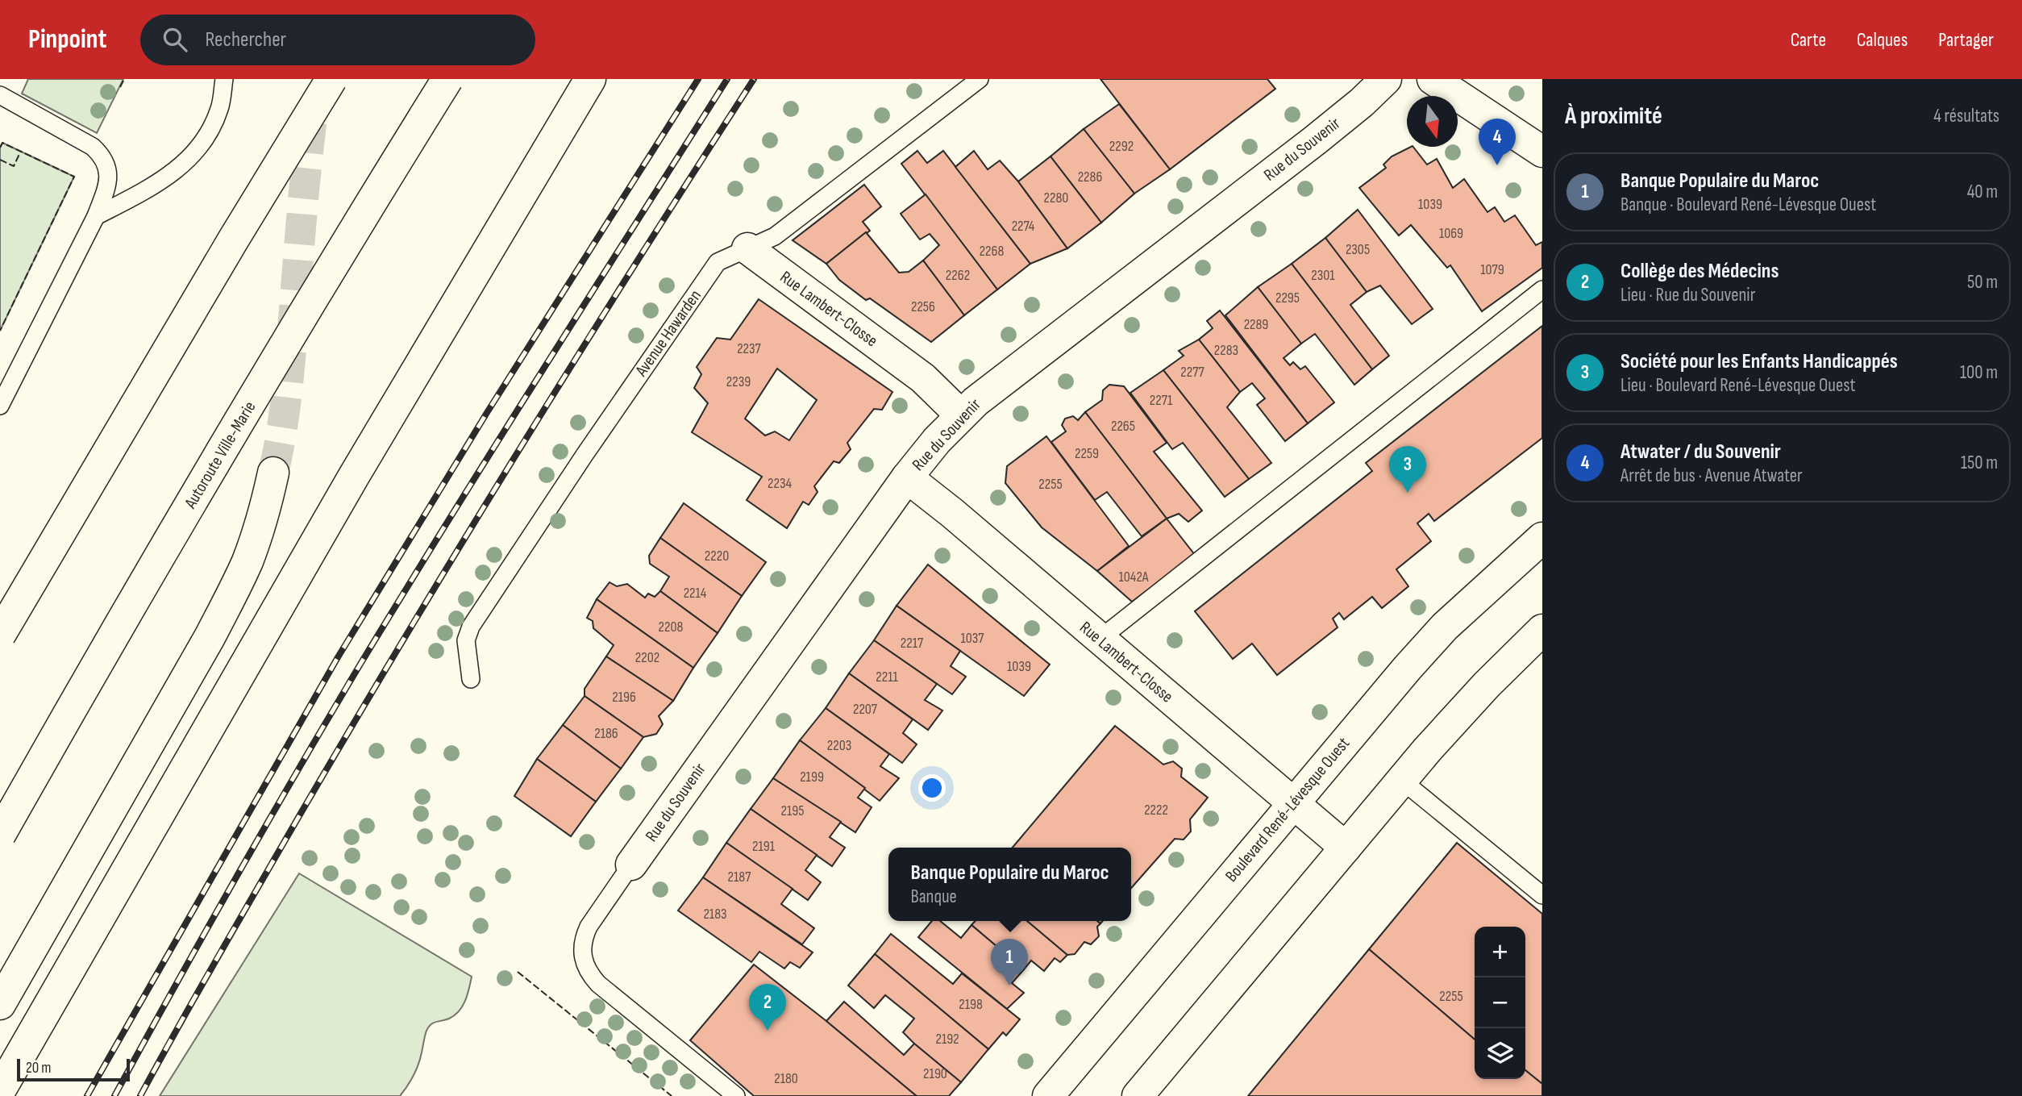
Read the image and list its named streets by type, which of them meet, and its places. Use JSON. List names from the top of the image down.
{
  "streets": {
    "main road": [
      "Rue du Souvenir",
      "Rue Lambert-Closse",
      "Autoroute Ville-Marie",
      "Boulevard René-Lévesque Ouest"
    ],
    "lane": ["Avenue Hawarden"]
  },
  "crossings": [
    ["Rue du Souvenir", "Rue Lambert-Closse"],
    ["Rue Lambert-Closse", "Avenue Hawarden"],
    ["Rue Lambert-Closse", "Boulevard René-Lévesque Ouest"]
  ],
  "house_numbers": [
    "2292",
    "2286",
    "2280",
    "1039",
    "2274",
    "1069",
    "2305",
    "2268",
    "1079",
    "2262",
    "2301",
    "2295",
    "2256",
    "2289",
    "2237",
    "2283",
    "2277",
    "2239",
    "2271",
    "2265",
    "2259",
    "2234",
    "2255",
    "2220",
    "1042A",
    "2214",
    "2208",
    "1037",
    "2217",
    "2202",
    "1039",
    "2211",
    "2196",
    "2207",
    "2186",
    "2203",
    "2199",
    "2222",
    "2195",
    "2191",
    "2187",
    "2183",
    "2255",
    "2198",
    "2192",
    "2190",
    "2180"
  ],
  "scale_bar": "20 m",
  "north": "bottom",
  "page": {
    "header": "Pinpoint",
    "search": "Rechercher",
    "nav": ["Carte", "Calques", "Partager"],
    "heading": ["À proximité", "4 résultats"],
    "pins": [
      "4",
      "3",
      "1",
      "2"
    ],
    "list": [
      {
        "mark": "1",
        "name": "Banque Populaire du Maroc",
        "note": "Banque · Boulevard René-Lévesque Ouest",
        "value": "40 m"
      },
      {
        "mark": "2",
        "name": "Collège des Médecins",
        "note": "Lieu · Rue du Souvenir",
        "value": "50 m"
      },
      {
        "mark": "3",
        "name": "Société pour les Enfants Handicappés",
        "note": "Lieu · Boulevard René-Lévesque Ouest",
        "value": "100 m"
      },
      {
        "mark": "4",
        "name": "Atwater / du Souvenir",
        "note": "Arrêt de bus · Avenue Atwater",
        "value": "150 m"
      }
    ],
    "popup": ["Banque Populaire du Maroc", "Banque"],
    "map_buttons": ["+", "−"],
    "scale": "20 m"
  }
}
